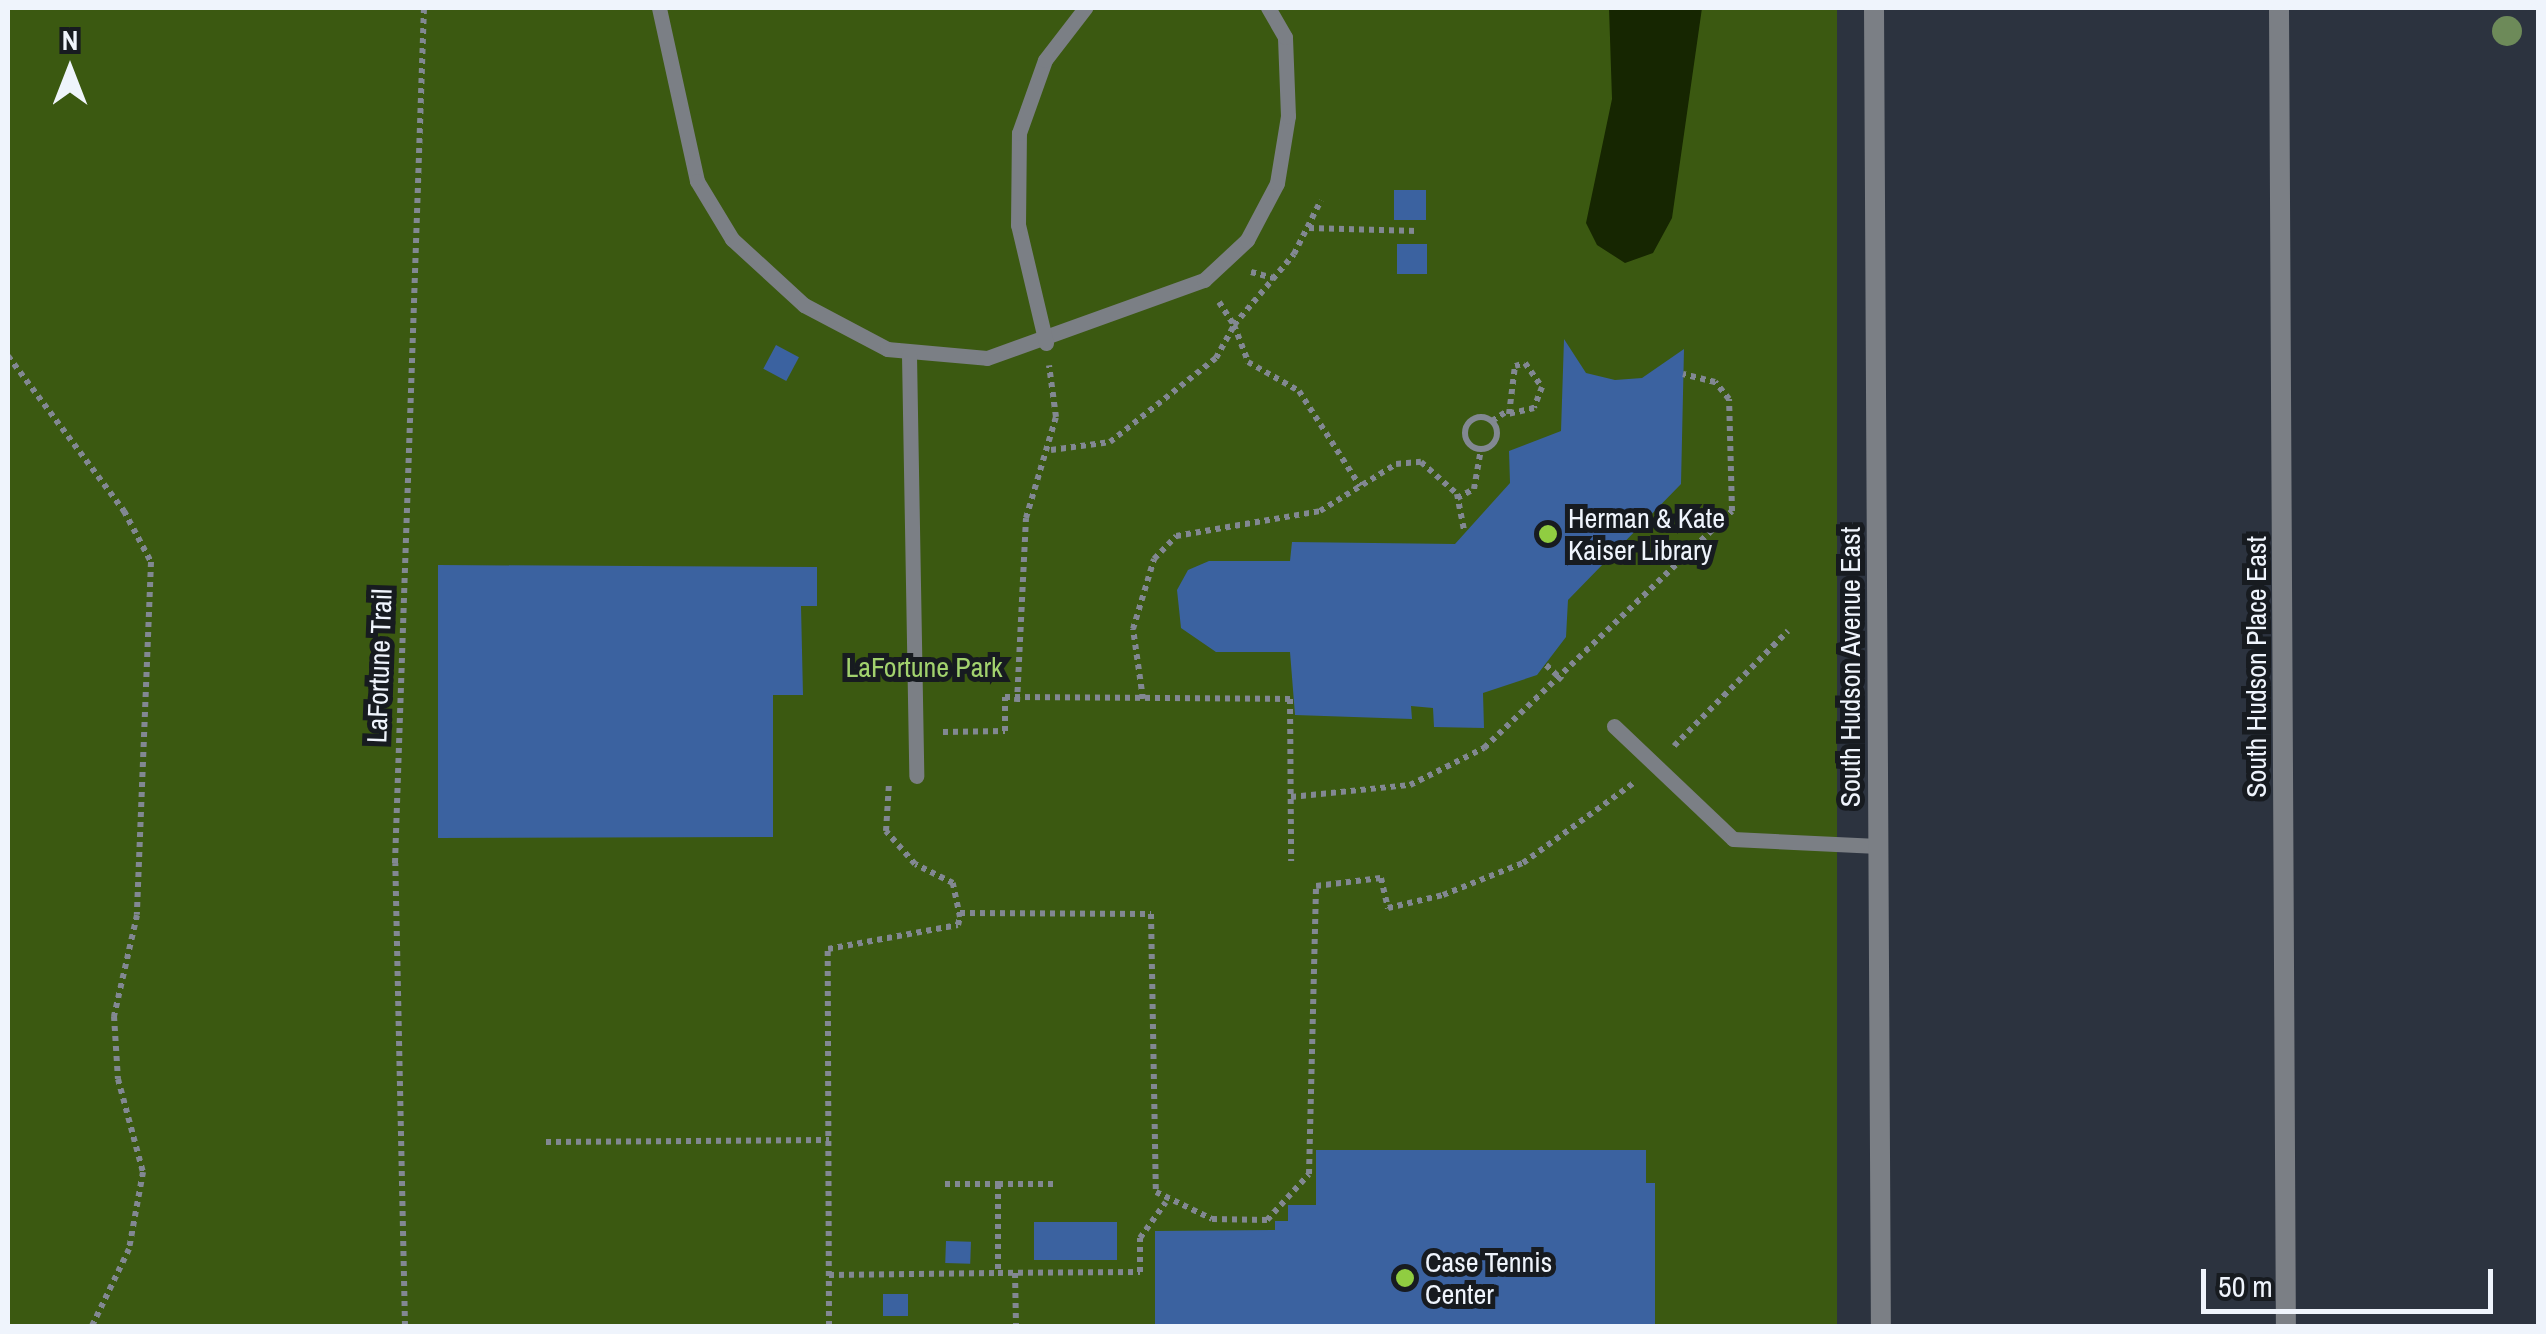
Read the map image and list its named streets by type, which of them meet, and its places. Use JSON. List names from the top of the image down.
{
  "streets": {
    "street": ["South Hudson Avenue East", "South Hudson Place East"],
    "path": ["LaFortune Trail"]
  },
  "parks": ["LaFortune Park"],
  "places": ["Herman & Kate Kaiser Library", "Case Tennis Center"],
  "scale_bar": "50 m",
  "north": "top"
}
